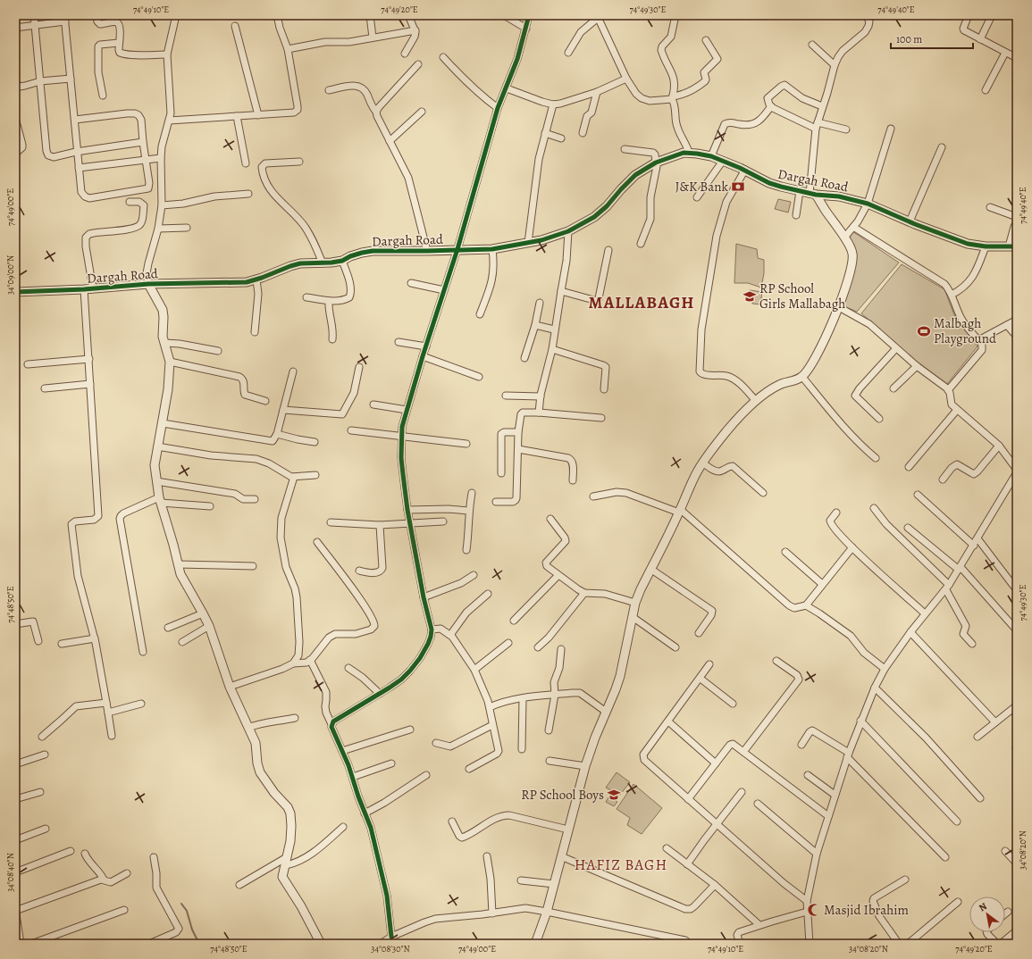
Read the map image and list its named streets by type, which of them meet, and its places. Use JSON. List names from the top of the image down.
{
  "streets": {
    "street": ["Dargah Road"]
  },
  "districts": ["MALLABAGH", "HAFIZ BAGH"],
  "places": {
    "bank": ["J&K Bank"],
    "school or university": ["RP School Girls Mallabagh", "RP School Boys"],
    "sports": ["Malbagh Playground"],
    "mosque": ["Masjid Ibrahim"]
  },
  "scale_bar": "100 m",
  "north": "top left",
  "coordinates": [
    "74°49'10\"E",
    "74°49'20\"E",
    "74°49'30\"E",
    "74°49'40\"E",
    "74°49'00\"E",
    "34°09'00\"N",
    "74°48'50\"E",
    "34°08'20\"N",
    "34°08'40\"N",
    "34°08'30\"N"
  ]
}
